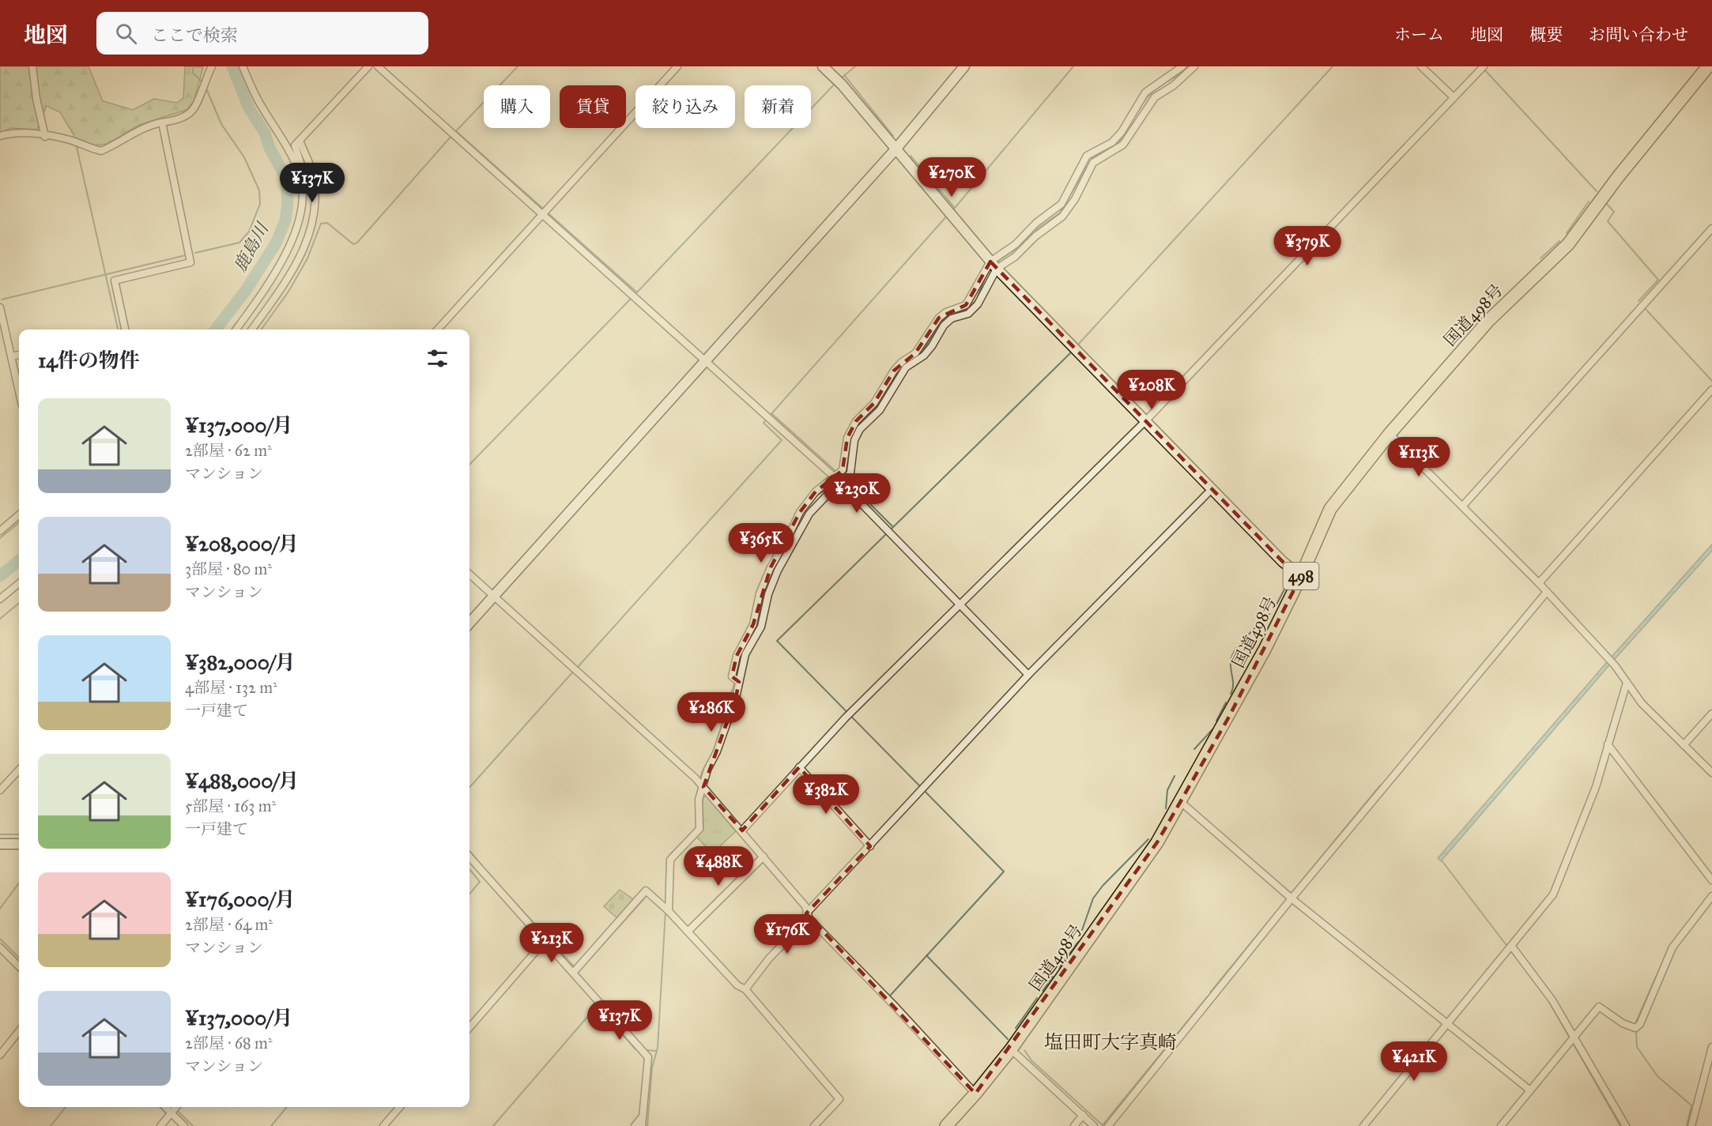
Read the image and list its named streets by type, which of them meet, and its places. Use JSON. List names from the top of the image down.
{
  "streets": {
    "highway": ["国道498号", "498"]
  },
  "districts": ["塩田町大字真崎"],
  "water": ["鹿島川"],
  "page": {
    "header": "地図",
    "search": "ここで検索",
    "nav": [
      "ホーム",
      "地図",
      "概要",
      "お問い合わせ"
    ],
    "chip": [
      "購入",
      "賃貸",
      "絞り込み",
      "新着"
    ],
    "price": [
      "¥270K",
      "¥137K",
      "¥379K",
      "¥208K",
      "¥113K",
      "¥230K",
      "¥365K",
      "¥286K",
      "¥382K",
      "¥488K",
      "¥176K",
      "¥213K",
      "¥137K",
      "¥421K"
    ],
    "heading": "14件の物件",
    "list": [
      {
        "name": "¥137,000/月",
        "note": "2部屋 · 62 m² · マンション"
      },
      {
        "name": "¥208,000/月",
        "note": "3部屋 · 80 m² · マンション"
      },
      {
        "name": "¥382,000/月",
        "note": "4部屋 · 132 m² · 一戸建て"
      },
      {
        "name": "¥488,000/月",
        "note": "5部屋 · 163 m² · 一戸建て"
      },
      {
        "name": "¥176,000/月",
        "note": "2部屋 · 64 m² · マンション"
      },
      {
        "name": "¥137,000/月",
        "note": "2部屋 · 68 m² · マンション"
      }
    ]
  }
}
